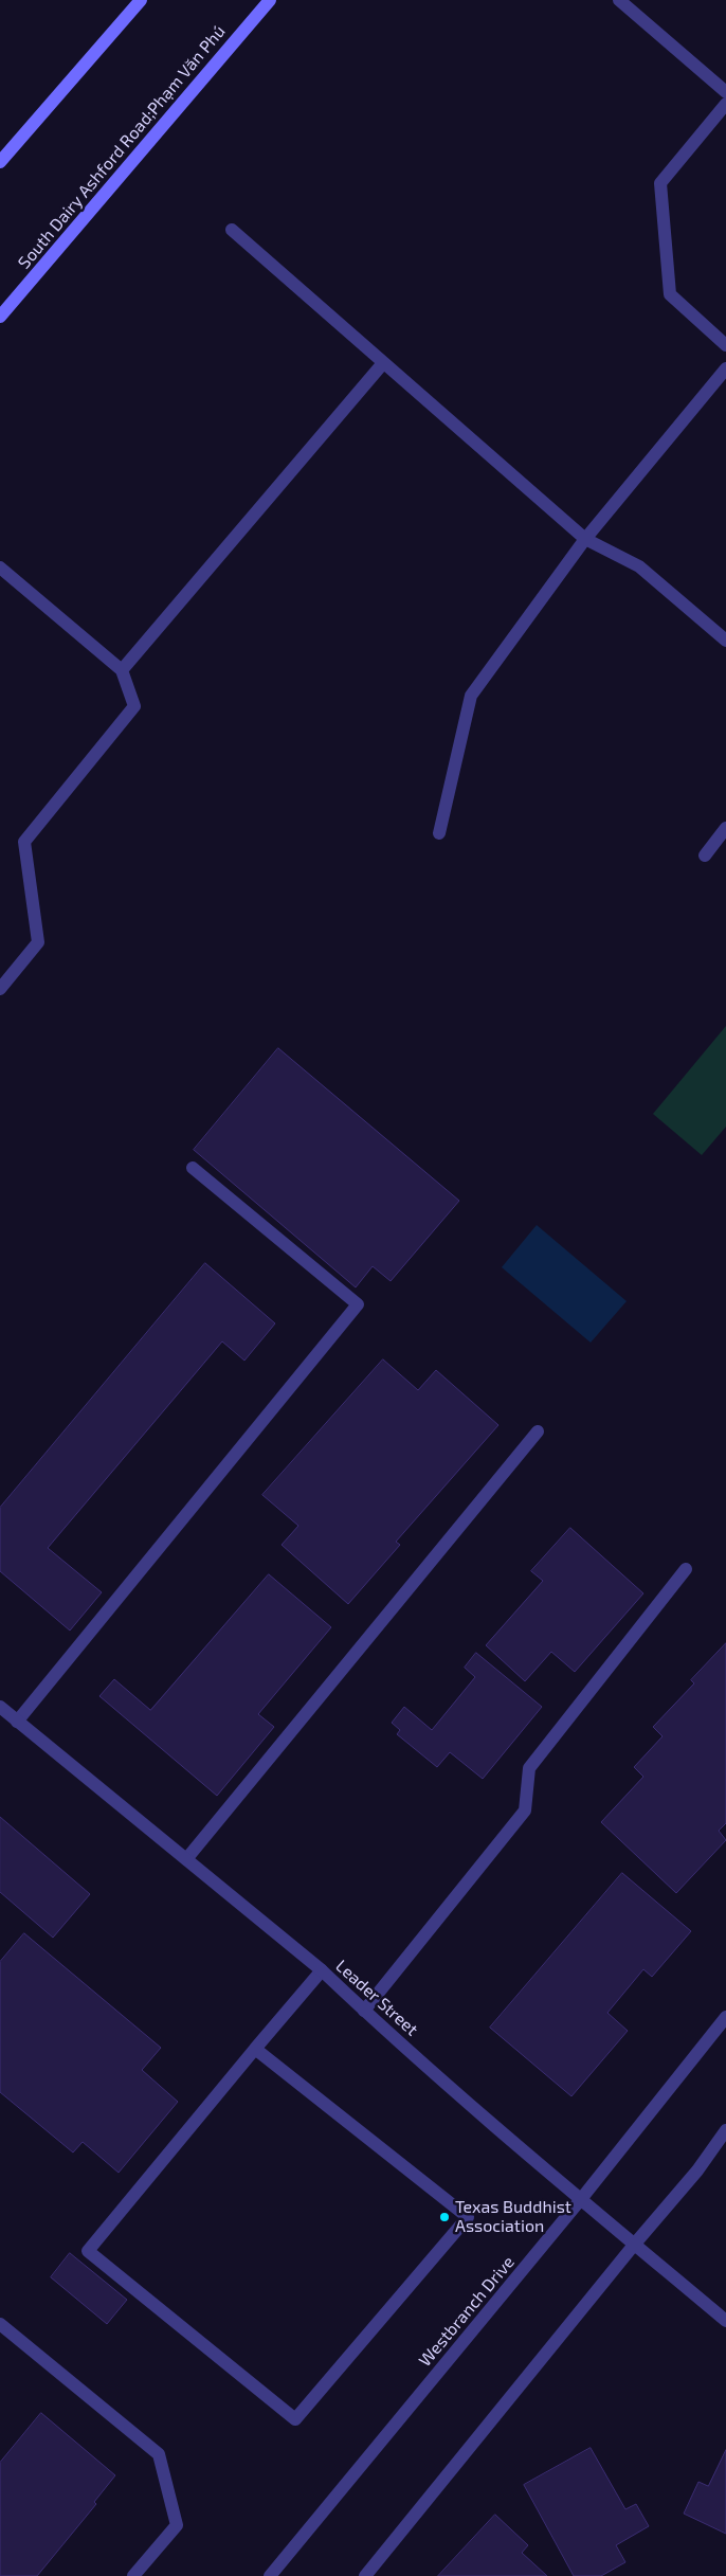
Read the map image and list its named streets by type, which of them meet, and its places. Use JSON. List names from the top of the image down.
{
  "streets": {
    "main road": ["South Dairy Ashford Road;Phạm Văn Phú"],
    "street": ["Leader Street", "Westbranch Drive"]
  },
  "crossings": [
    ["Leader Street", "Westbranch Drive"]
  ],
  "places": ["Texas Buddhist Association"]
}
